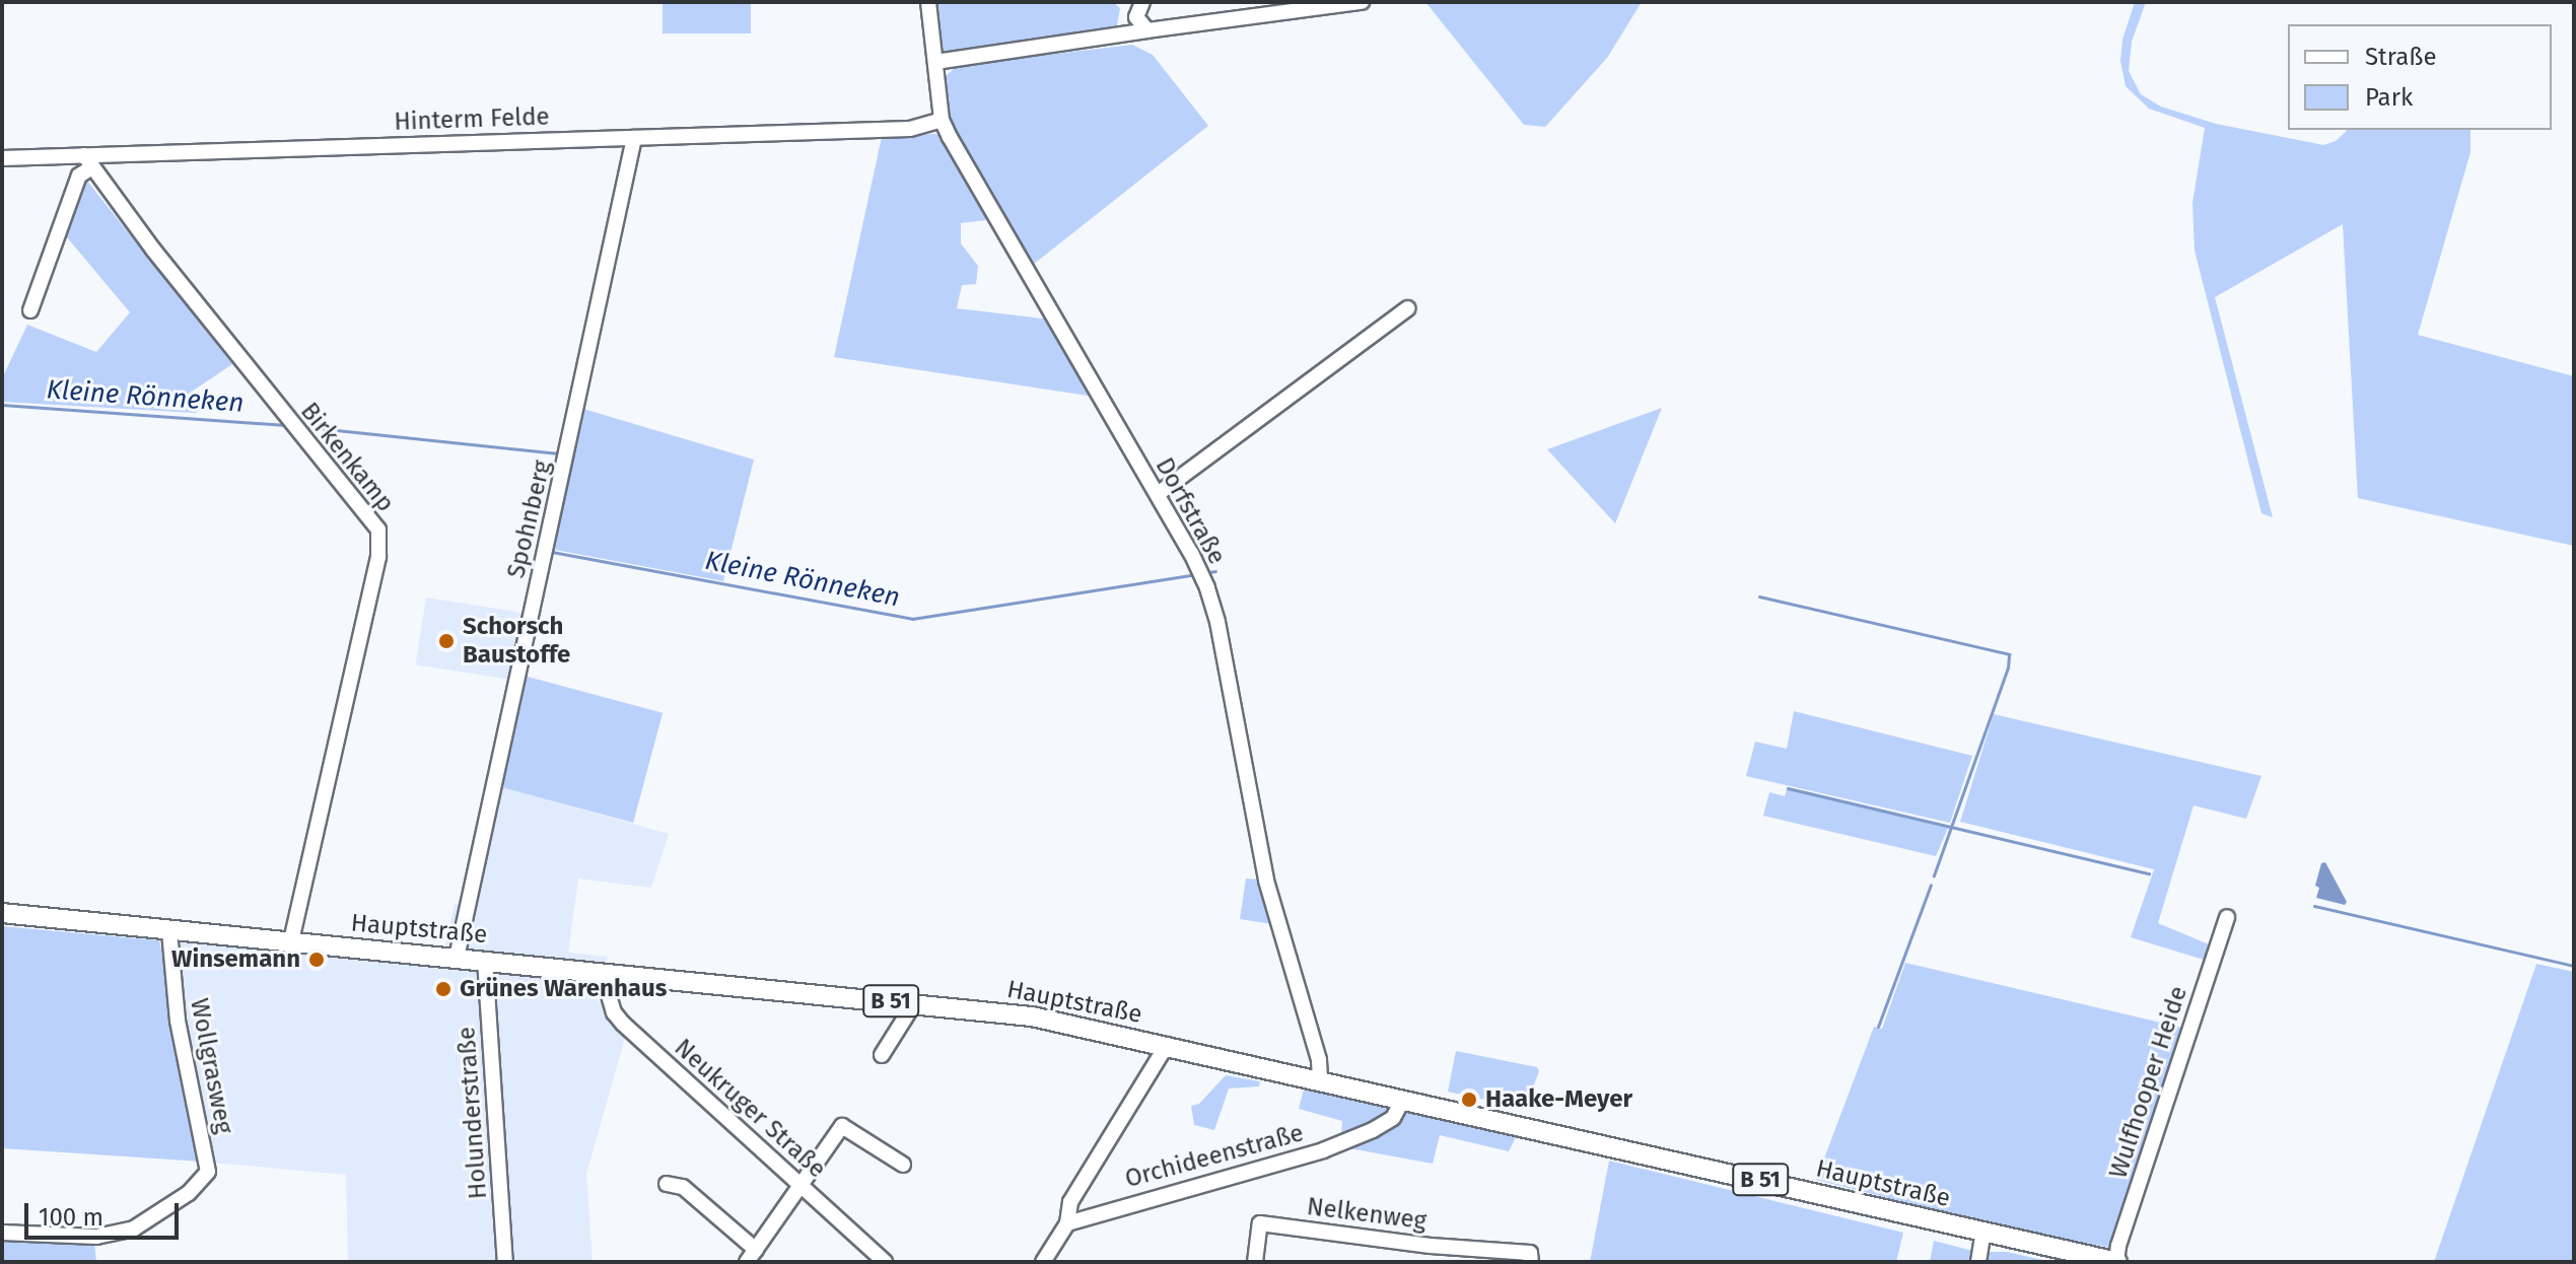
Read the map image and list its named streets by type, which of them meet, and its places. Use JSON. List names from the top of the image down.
{
  "streets": {
    "main road": ["Hauptstraße", "B 51"],
    "street": [
      "Hinterm Felde",
      "Birkenkamp",
      "Dorfstraße",
      "Spohnberg",
      "Wollgrasweg",
      "Wulfhooper Heide",
      "Neukruger Straße",
      "Holunderstraße",
      "Orchideenstraße",
      "Nelkenweg"
    ]
  },
  "crossings": [
    ["Hinterm Felde", "Birkenkamp"],
    ["Hinterm Felde", "Dorfstraße"],
    ["Hinterm Felde", "Spohnberg"],
    ["Birkenkamp", "Hauptstraße"],
    ["Dorfstraße", "Hauptstraße"],
    ["Spohnberg", "Hauptstraße"],
    ["Hauptstraße", "Wollgrasweg"],
    ["Hauptstraße", "Wulfhooper Heide"],
    ["Hauptstraße", "Neukruger Straße"],
    ["Hauptstraße", "Holunderstraße"],
    ["Hauptstraße", "Orchideenstraße"]
  ],
  "water": ["Kleine Rönneken"],
  "places": [
    "Schorsch Baustoffe",
    "Winsemann",
    "Grünes Warenhaus",
    "Haake-Meyer"
  ],
  "legend": ["Straße", "Park"],
  "scale_bar": "100 m"
}
